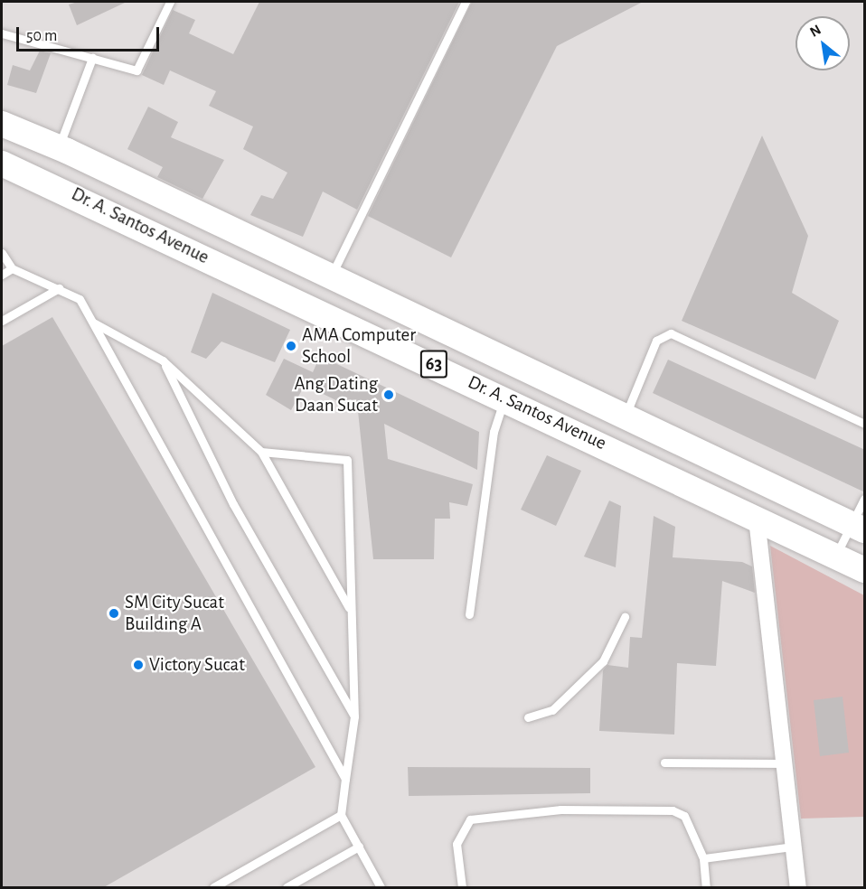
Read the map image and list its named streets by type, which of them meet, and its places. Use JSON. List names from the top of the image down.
{
  "streets": {
    "main road": ["Dr. A. Santos Avenue", "63"]
  },
  "places": [
    "AMA Computer School",
    "Ang Dating Daan Sucat",
    "SM City Sucat Building A",
    "Victory Sucat"
  ],
  "scale_bar": "50 m",
  "north": "top left"
}
